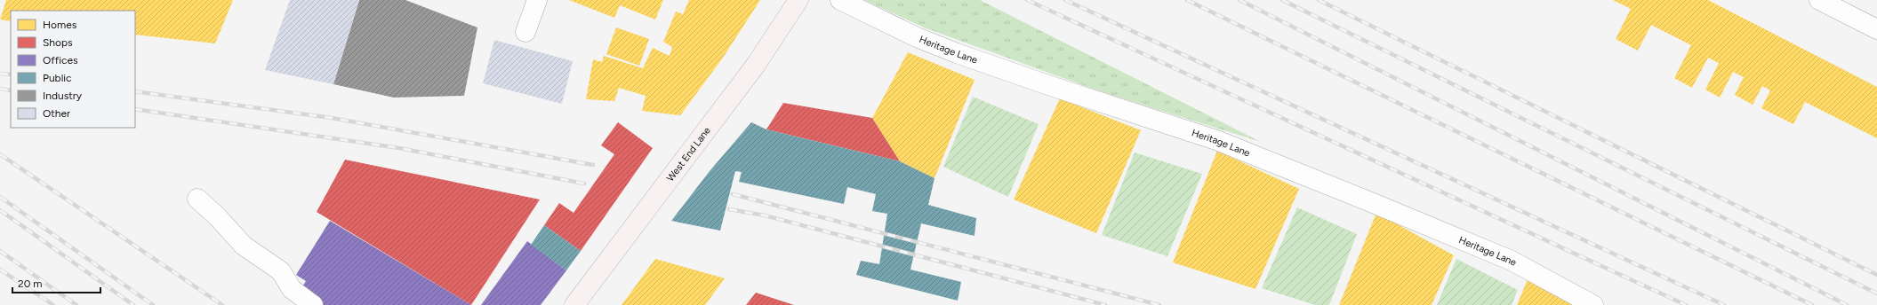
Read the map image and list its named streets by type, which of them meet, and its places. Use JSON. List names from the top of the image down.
{
  "streets": {
    "main road": ["West End Lane"],
    "street": ["Heritage Lane"]
  },
  "legend": [
    "Homes",
    "Shops",
    "Offices",
    "Public",
    "Industry",
    "Other"
  ],
  "scale_bar": "20 m"
}
